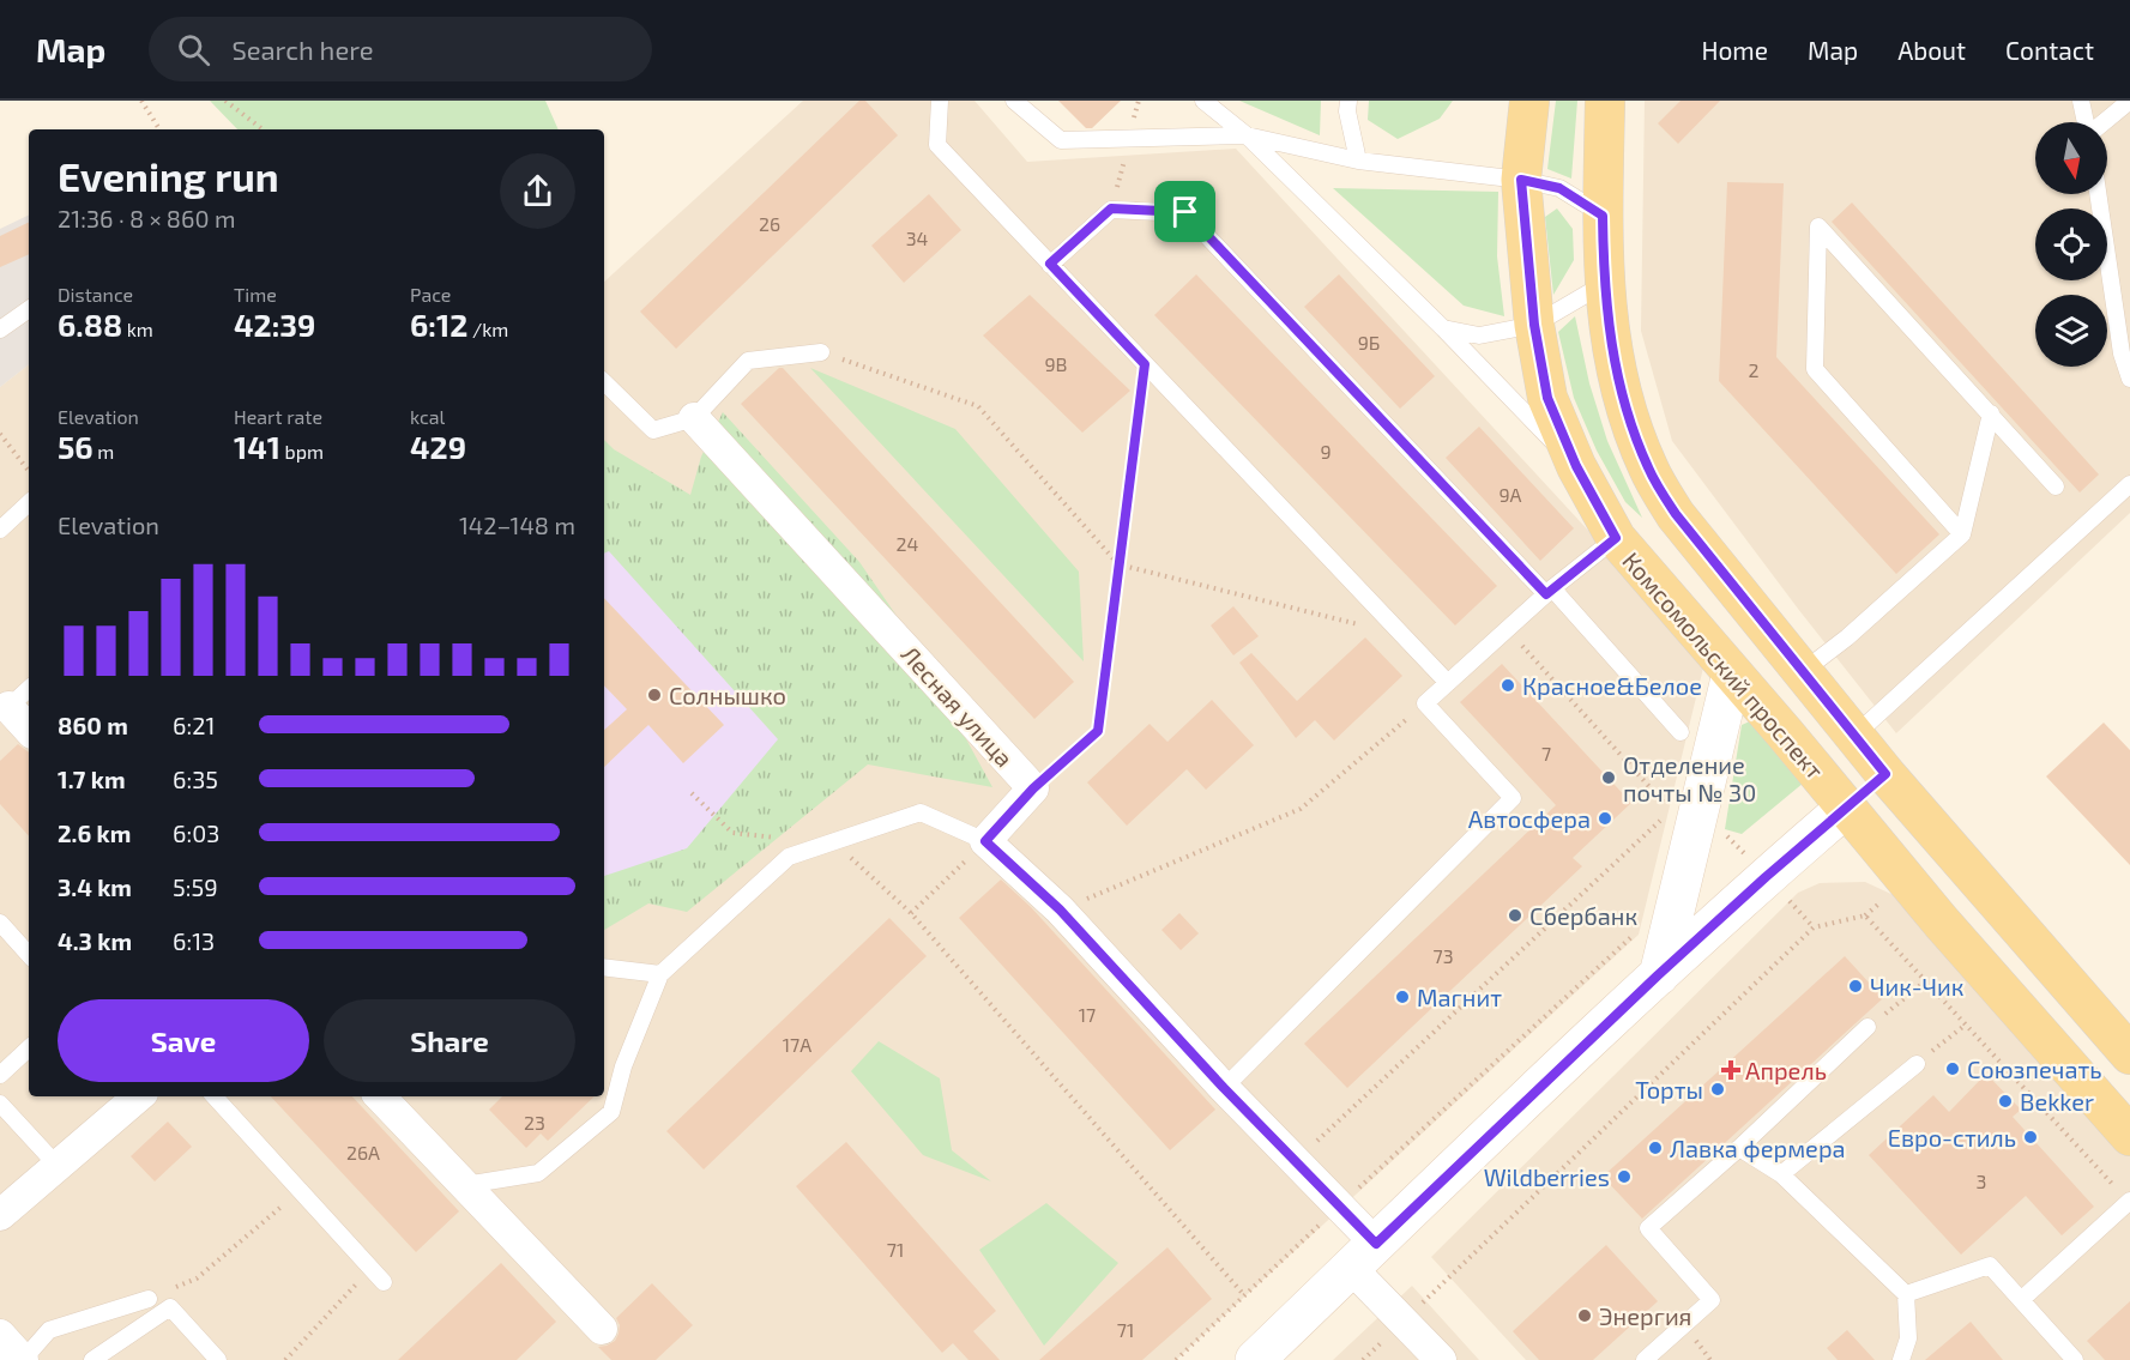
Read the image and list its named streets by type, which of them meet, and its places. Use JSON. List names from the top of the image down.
{
  "streets": {
    "main road": ["Комсомольский проспект"],
    "street": ["Лесная улица"]
  },
  "places": {
    "other": [
      "Красное&Белое",
      "Солнышко",
      "Отделение почты № 30",
      "Автосфера",
      "Сбербанк",
      "Чик-Чик",
      "Магнит",
      "Союзпечать",
      "Торты",
      "Bekker",
      "Евро-стиль",
      "Лавка фермера",
      "Wildberries",
      "Энергия"
    ],
    "health": ["Апрель"]
  },
  "house_numbers": [
    "26",
    "34",
    "9Б",
    "9В",
    "2",
    "9",
    "9А",
    "24",
    "7",
    "73",
    "17",
    "17А",
    "23",
    "26А",
    "3",
    "71",
    "71"
  ],
  "north": "bottom",
  "page": {
    "header": "Map",
    "search": "Search here",
    "nav": [
      "Home",
      "Map",
      "About",
      "Contact"
    ],
    "heading": ["Evening run", "21:36 · 8 × 860 m"],
    "stats": [
      ["Distance", "6.88 km"],
      ["Time", "42:39"],
      ["Pace", "6:12 /km"],
      ["Elevation", "56 m"],
      ["Heart rate", "141 bpm"],
      ["kcal", "429"]
    ],
    "chart": ["Elevation", "142–148 m"],
    "list": [
      {
        "name": "860 m",
        "note": "6:21"
      },
      {
        "name": "1.7 km",
        "note": "6:35"
      },
      {
        "name": "2.6 km",
        "note": "6:03"
      },
      {
        "name": "3.4 km",
        "note": "5:59"
      },
      {
        "name": "4.3 km",
        "note": "6:13"
      }
    ],
    "buttons": ["Save", "Share"]
  }
}
